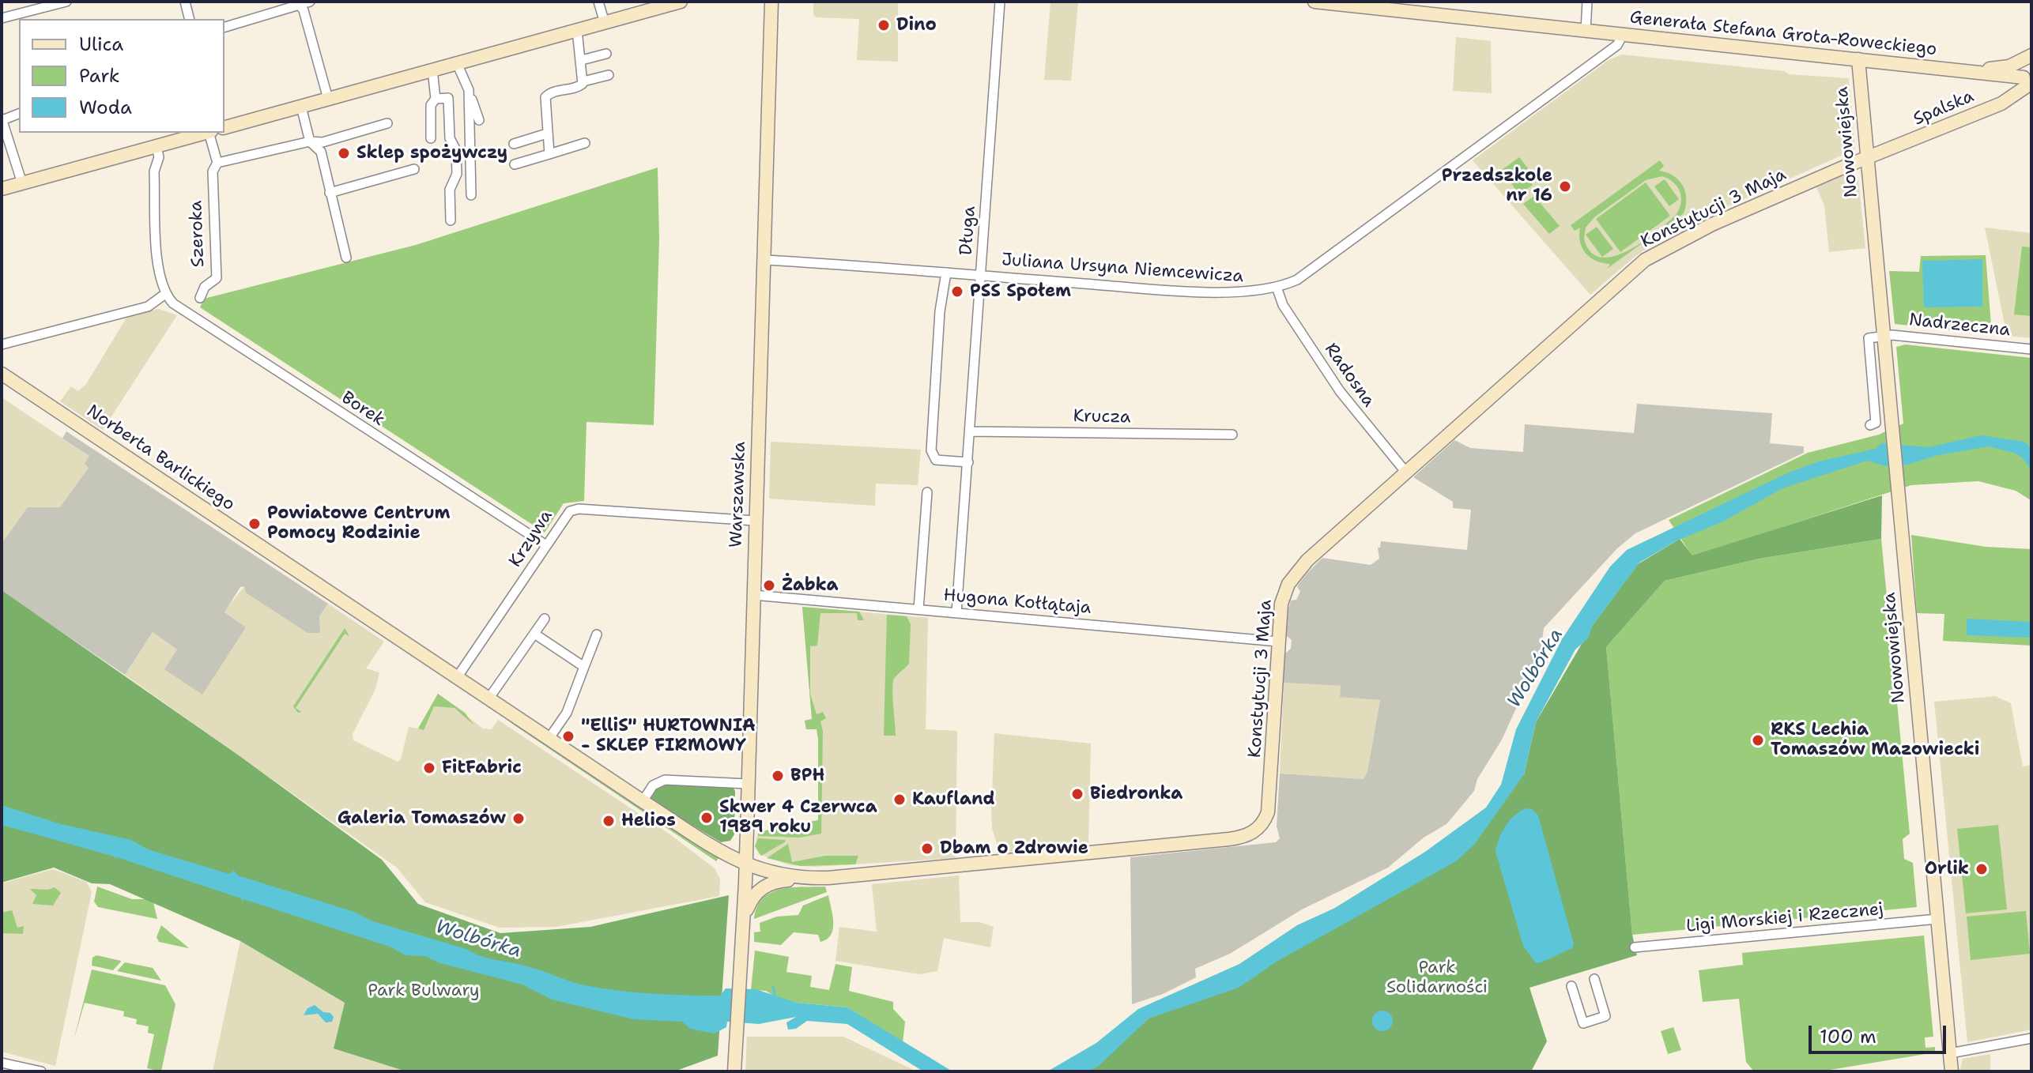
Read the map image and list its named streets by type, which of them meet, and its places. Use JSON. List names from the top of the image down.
{
  "streets": {
    "street": [
      "Generała Stefana Grota-Roweckiego",
      "Spalska",
      "Nowowiejska",
      "Konstytucji 3 Maja",
      "Długa",
      "Szeroka",
      "Juliana Ursyna Niemcewicza",
      "Nadrzeczna",
      "Radosna",
      "Borek",
      "Krucza",
      "Norberta Barlickiego",
      "Warszawska",
      "Krzywa",
      "Hugona Kołłątaja",
      "Ligi Morskiej i Rzecznej"
    ]
  },
  "crossings": [
    ["Generała Stefana Grota-Roweckiego", "Spalska"],
    ["Generała Stefana Grota-Roweckiego", "Nowowiejska"],
    ["Generała Stefana Grota-Roweckiego", "Juliana Ursyna Niemcewicza"],
    ["Spalska", "Nowowiejska"],
    ["Spalska", "Konstytucji 3 Maja"],
    ["Nowowiejska", "Konstytucji 3 Maja"],
    ["Nowowiejska", "Nadrzeczna"],
    ["Nowowiejska", "Ligi Morskiej i Rzecznej"],
    ["Konstytucji 3 Maja", "Radosna"],
    ["Konstytucji 3 Maja", "Norberta Barlickiego"],
    ["Konstytucji 3 Maja", "Warszawska"],
    ["Konstytucji 3 Maja", "Hugona Kołłątaja"],
    ["Długa", "Juliana Ursyna Niemcewicza"],
    ["Długa", "Krucza"],
    ["Długa", "Hugona Kołłątaja"],
    ["Juliana Ursyna Niemcewicza", "Radosna"],
    ["Juliana Ursyna Niemcewicza", "Warszawska"],
    ["Borek", "Krzywa"],
    ["Norberta Barlickiego", "Warszawska"],
    ["Norberta Barlickiego", "Krzywa"],
    ["Warszawska", "Krzywa"],
    ["Warszawska", "Hugona Kołłątaja"]
  ],
  "water": ["Wolbórka"],
  "parks": ["Park Solidarności", "Park Bulwary"],
  "places": [
    "Dino",
    "Sklep spożywczy",
    "Przedszkole nr 16",
    "PSS Społem",
    "Powiatowe Centrum Pomocy Rodzinie",
    "Żabka",
    "\"ElliS\" HURTOWNIA - SKLEP FIRMOWY",
    "RKS Lechia Tomaszów Mazowiecki",
    "FitFabric",
    "BPH",
    "Biedronka",
    "Kaufland",
    "Skwer 4 Czerwca 1989 roku",
    "Galeria Tomaszów",
    "Helios",
    "Dbam o Zdrowie",
    "Orlik"
  ],
  "legend": ["Ulica", "Park", "Woda"],
  "scale_bar": "100 m"
}
